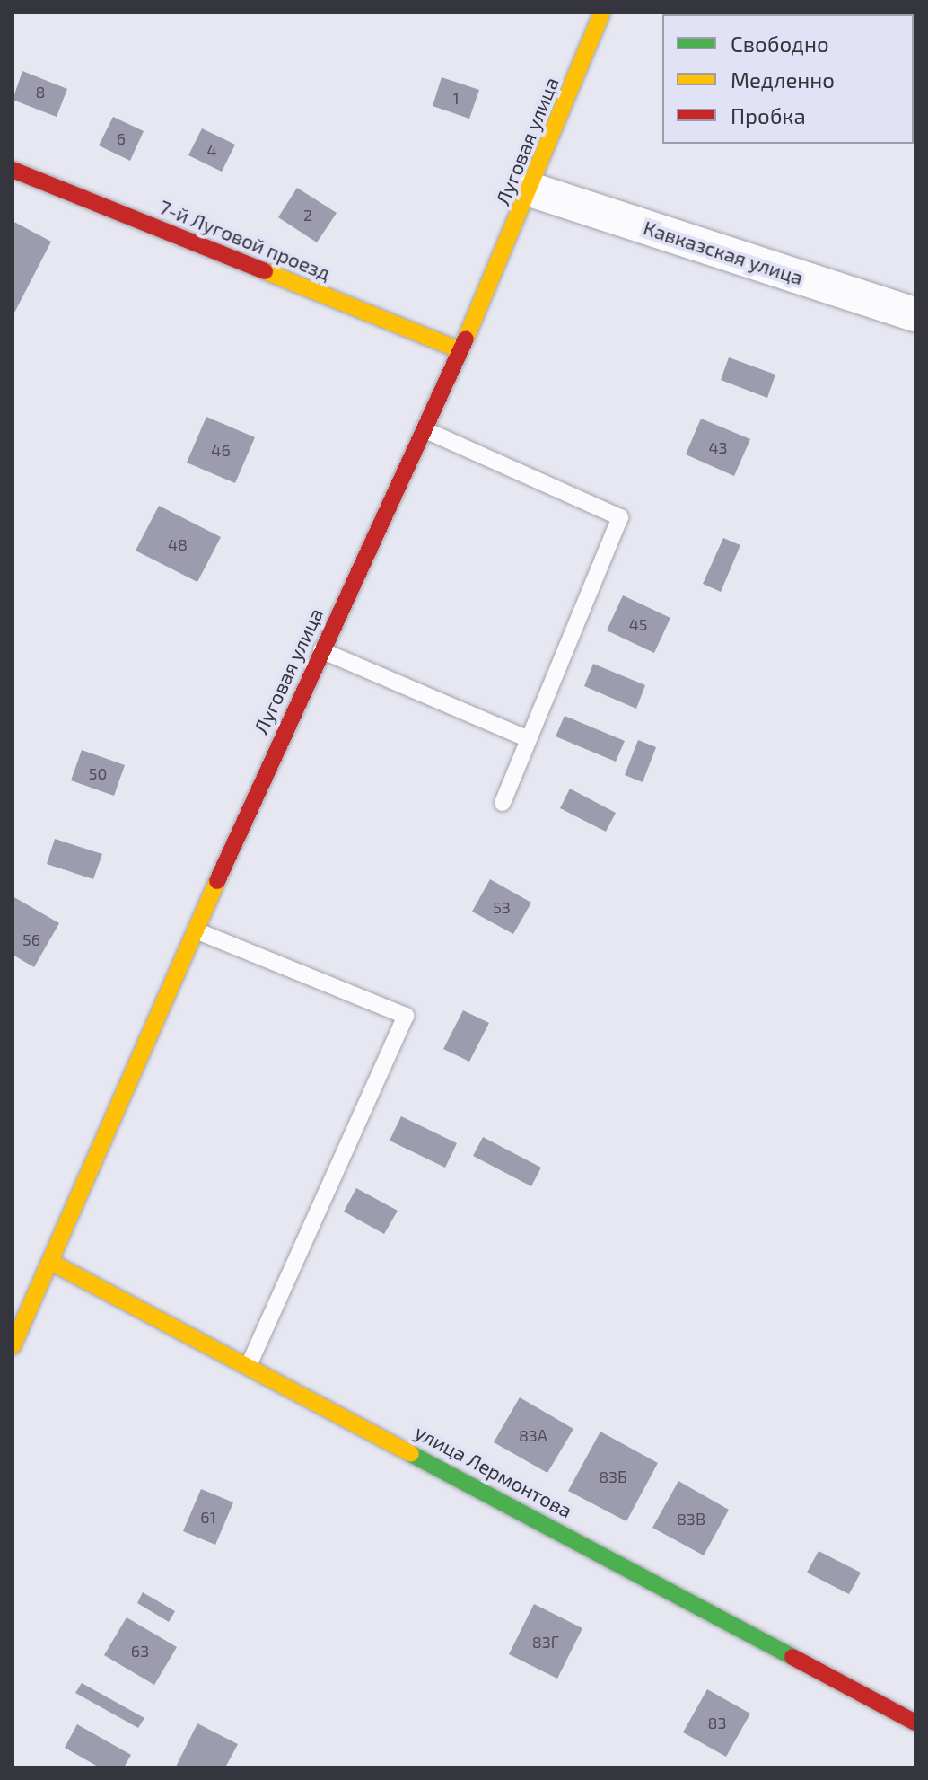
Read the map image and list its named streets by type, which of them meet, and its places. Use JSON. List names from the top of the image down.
{
  "streets": {
    "street": [
      "Луговая улица",
      "7-й Луговой проезд",
      "Кавказская улица",
      "улица Лермонтова"
    ]
  },
  "crossings": [
    ["Луговая улица", "7-й Луговой проезд"],
    ["Луговая улица", "Кавказская улица"],
    ["Луговая улица", "улица Лермонтова"]
  ],
  "house_numbers": [
    "8",
    "1",
    "6",
    "4",
    "2",
    "43",
    "46",
    "48",
    "45",
    "50",
    "53",
    "56",
    "83А",
    "83Б",
    "61",
    "83В",
    "83Г",
    "63",
    "83"
  ],
  "legend": ["Свободно", "Медленно", "Пробка"]
}
